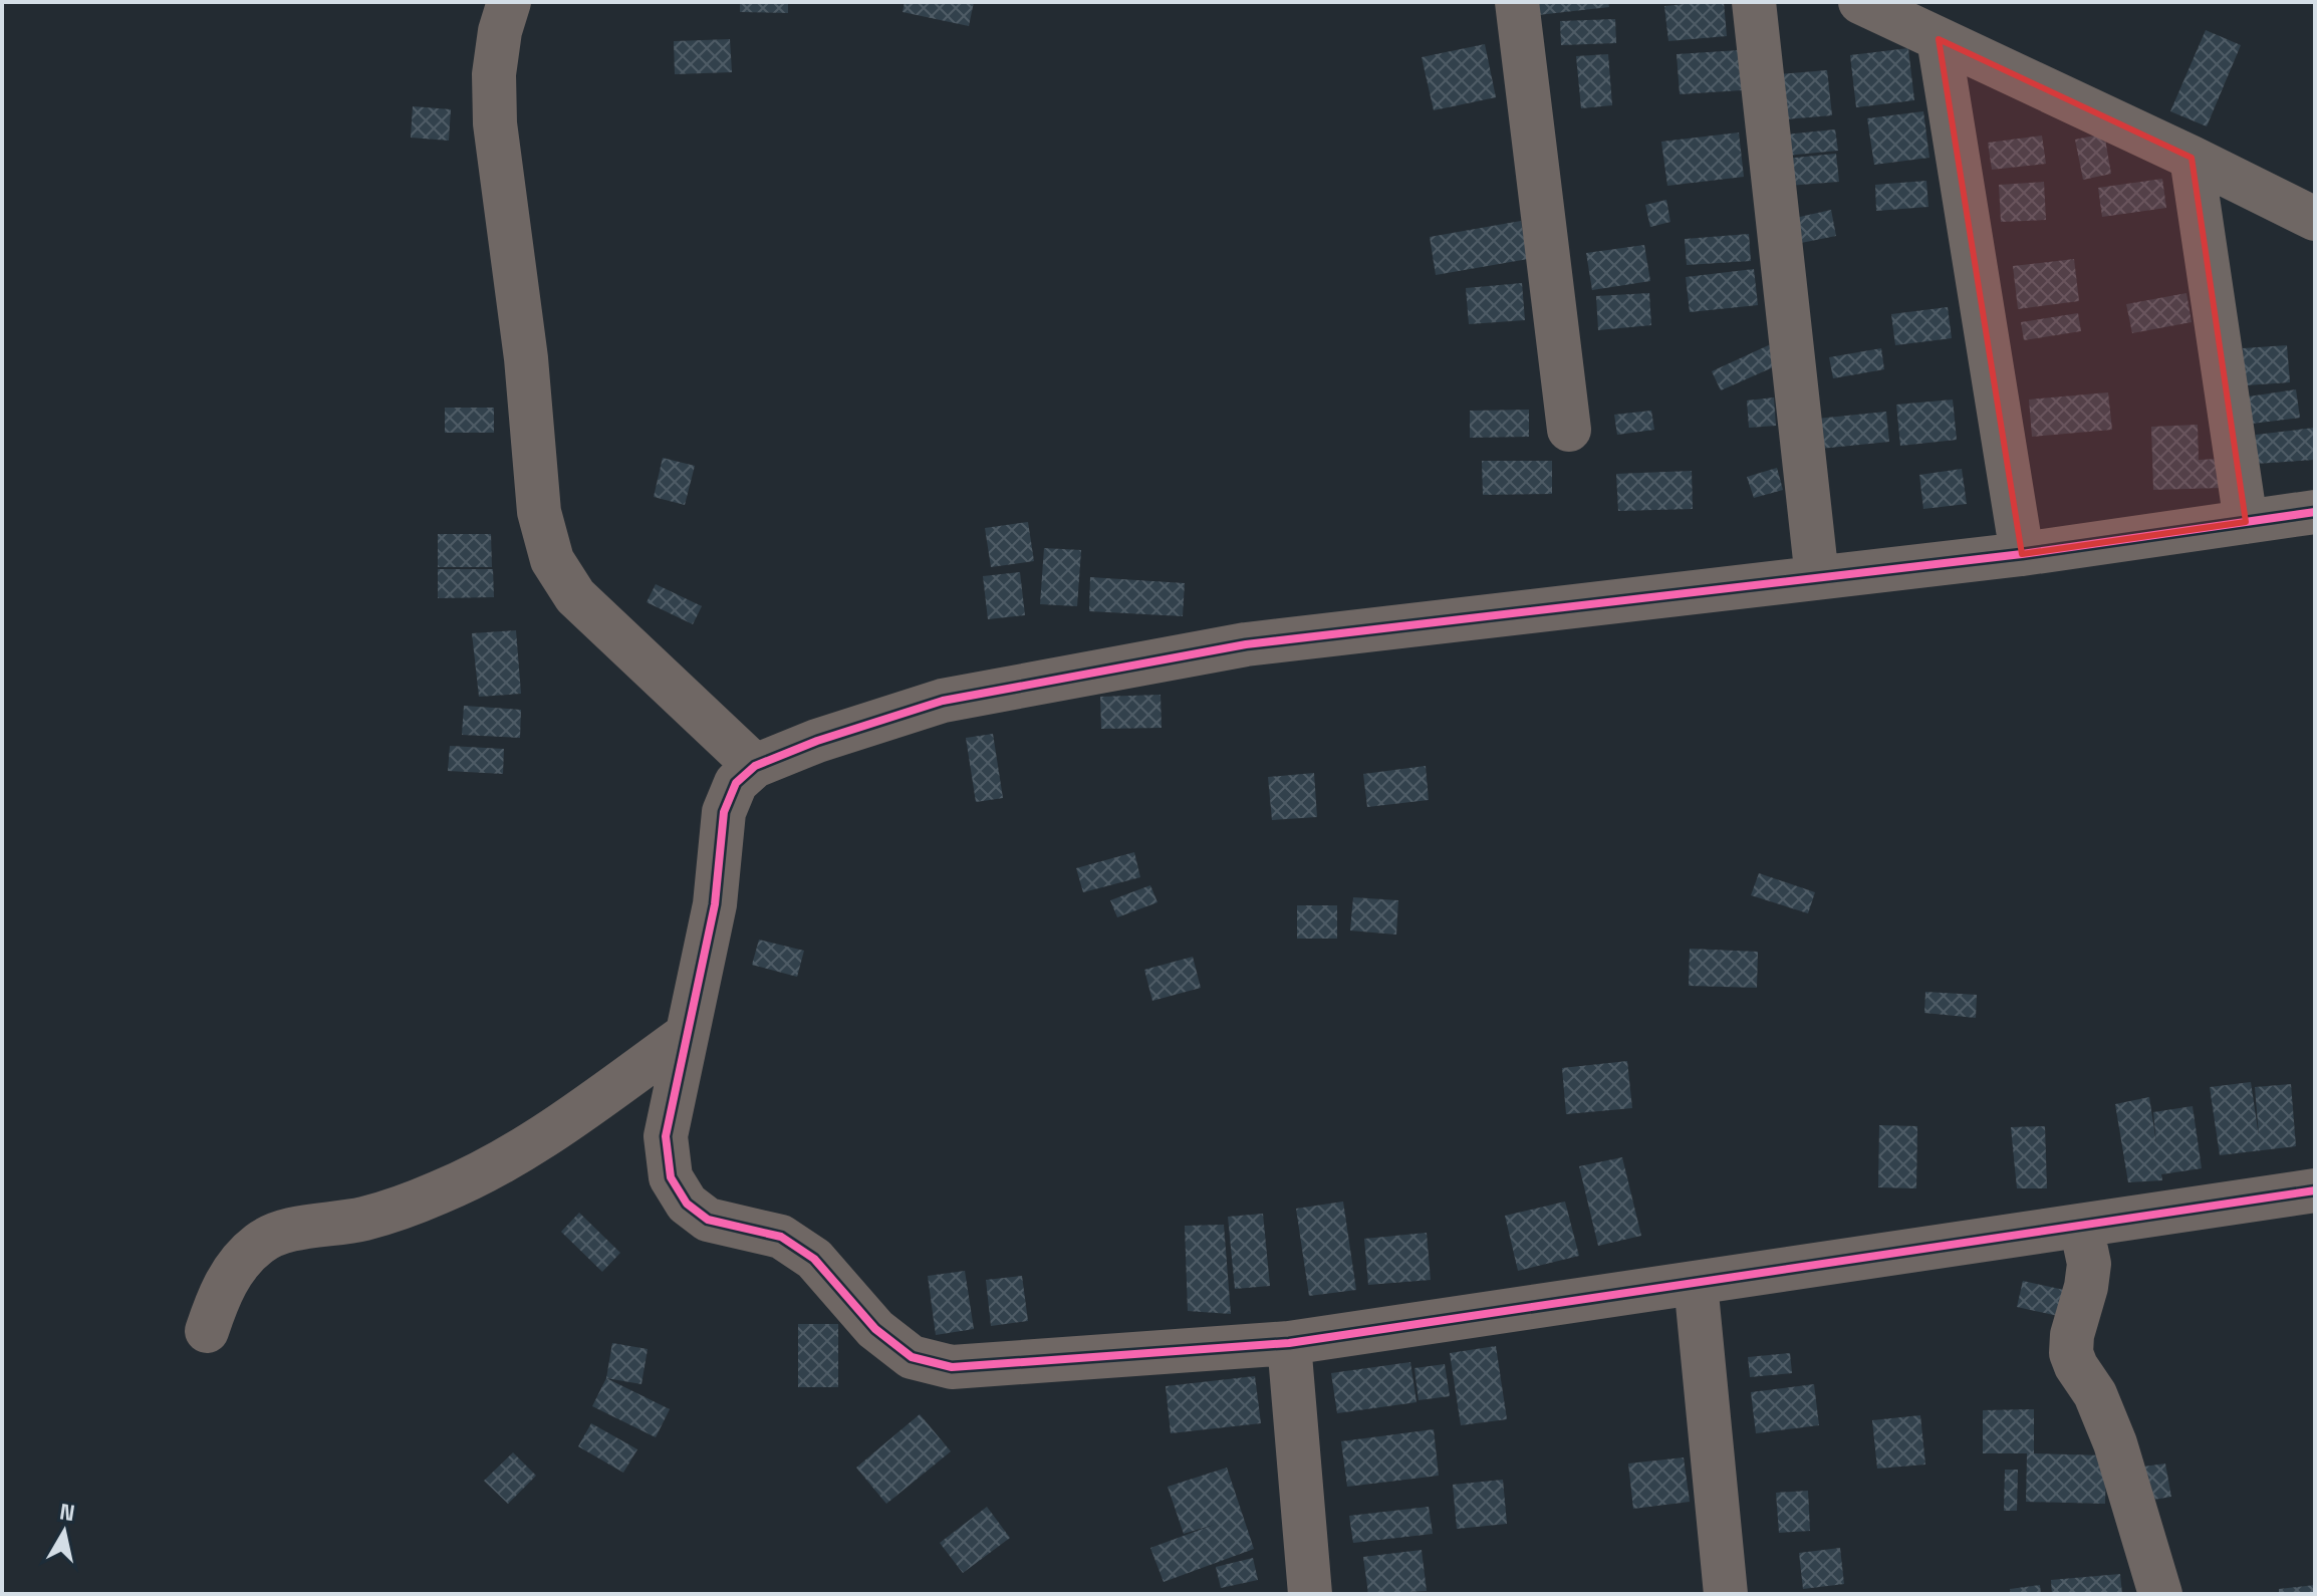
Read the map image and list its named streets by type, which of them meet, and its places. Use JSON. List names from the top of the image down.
{
  "north": "top"
}
